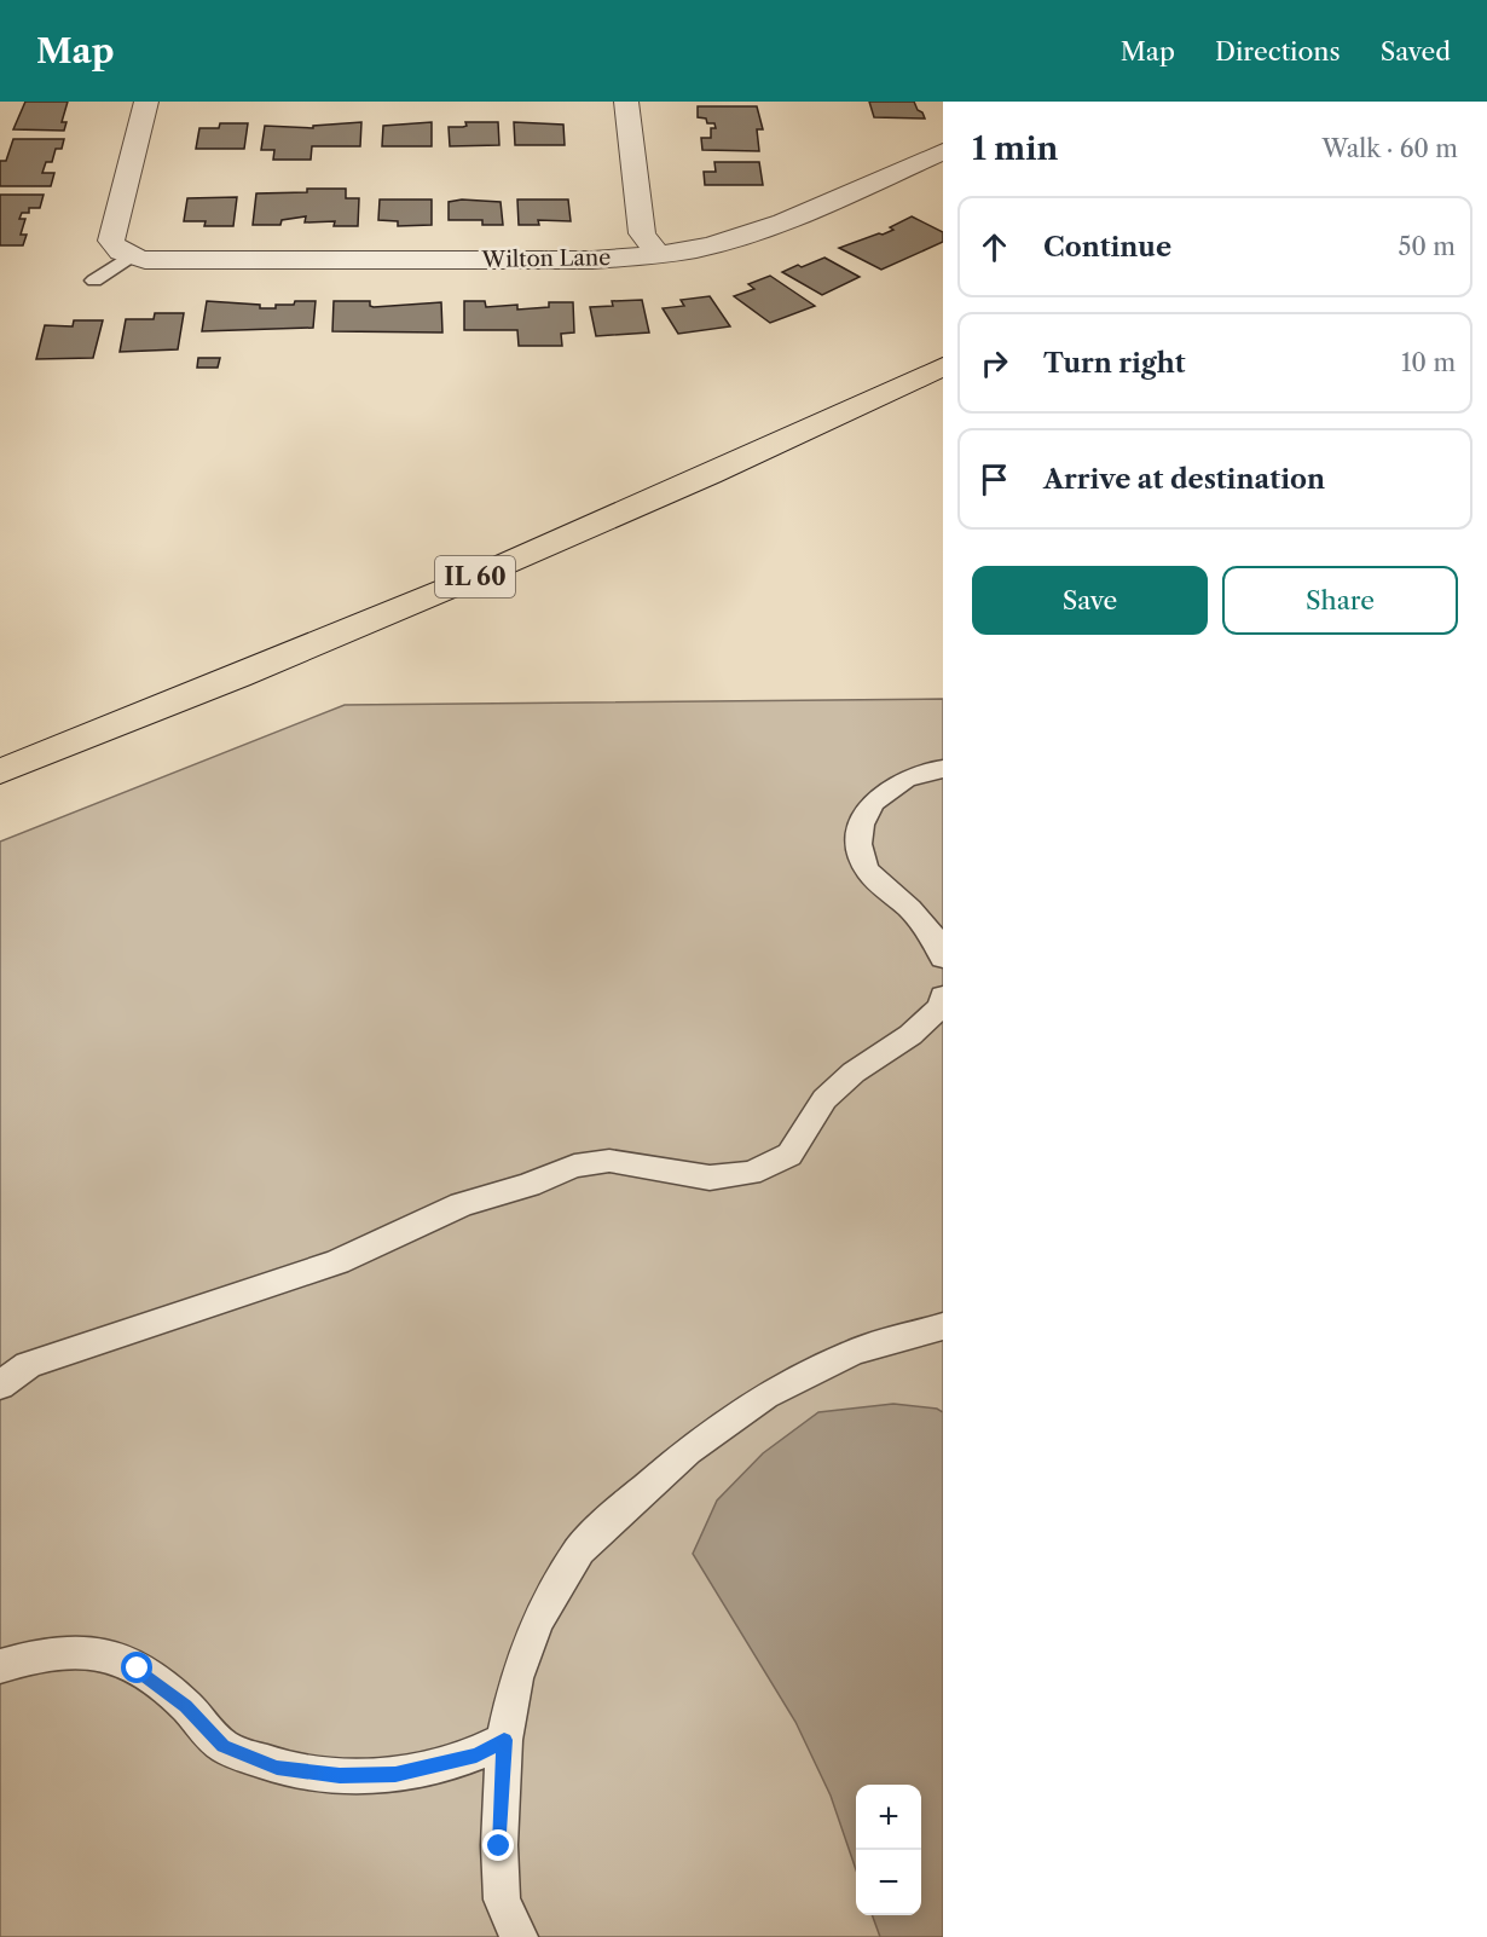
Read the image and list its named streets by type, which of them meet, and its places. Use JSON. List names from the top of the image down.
{
  "streets": {
    "main road": ["IL 60"],
    "street": ["Wilton Lane"]
  },
  "page": {
    "header": "Map",
    "nav": ["Map", "Directions", "Saved"],
    "heading": ["1 min", "Walk · 60 m"],
    "list": [
      ["Continue", "50 m"],
      ["Turn right", "10 m"],
      "Arrive at destination"
    ],
    "buttons": ["Save", "Share"],
    "map_buttons": ["+", "−"]
  }
}
